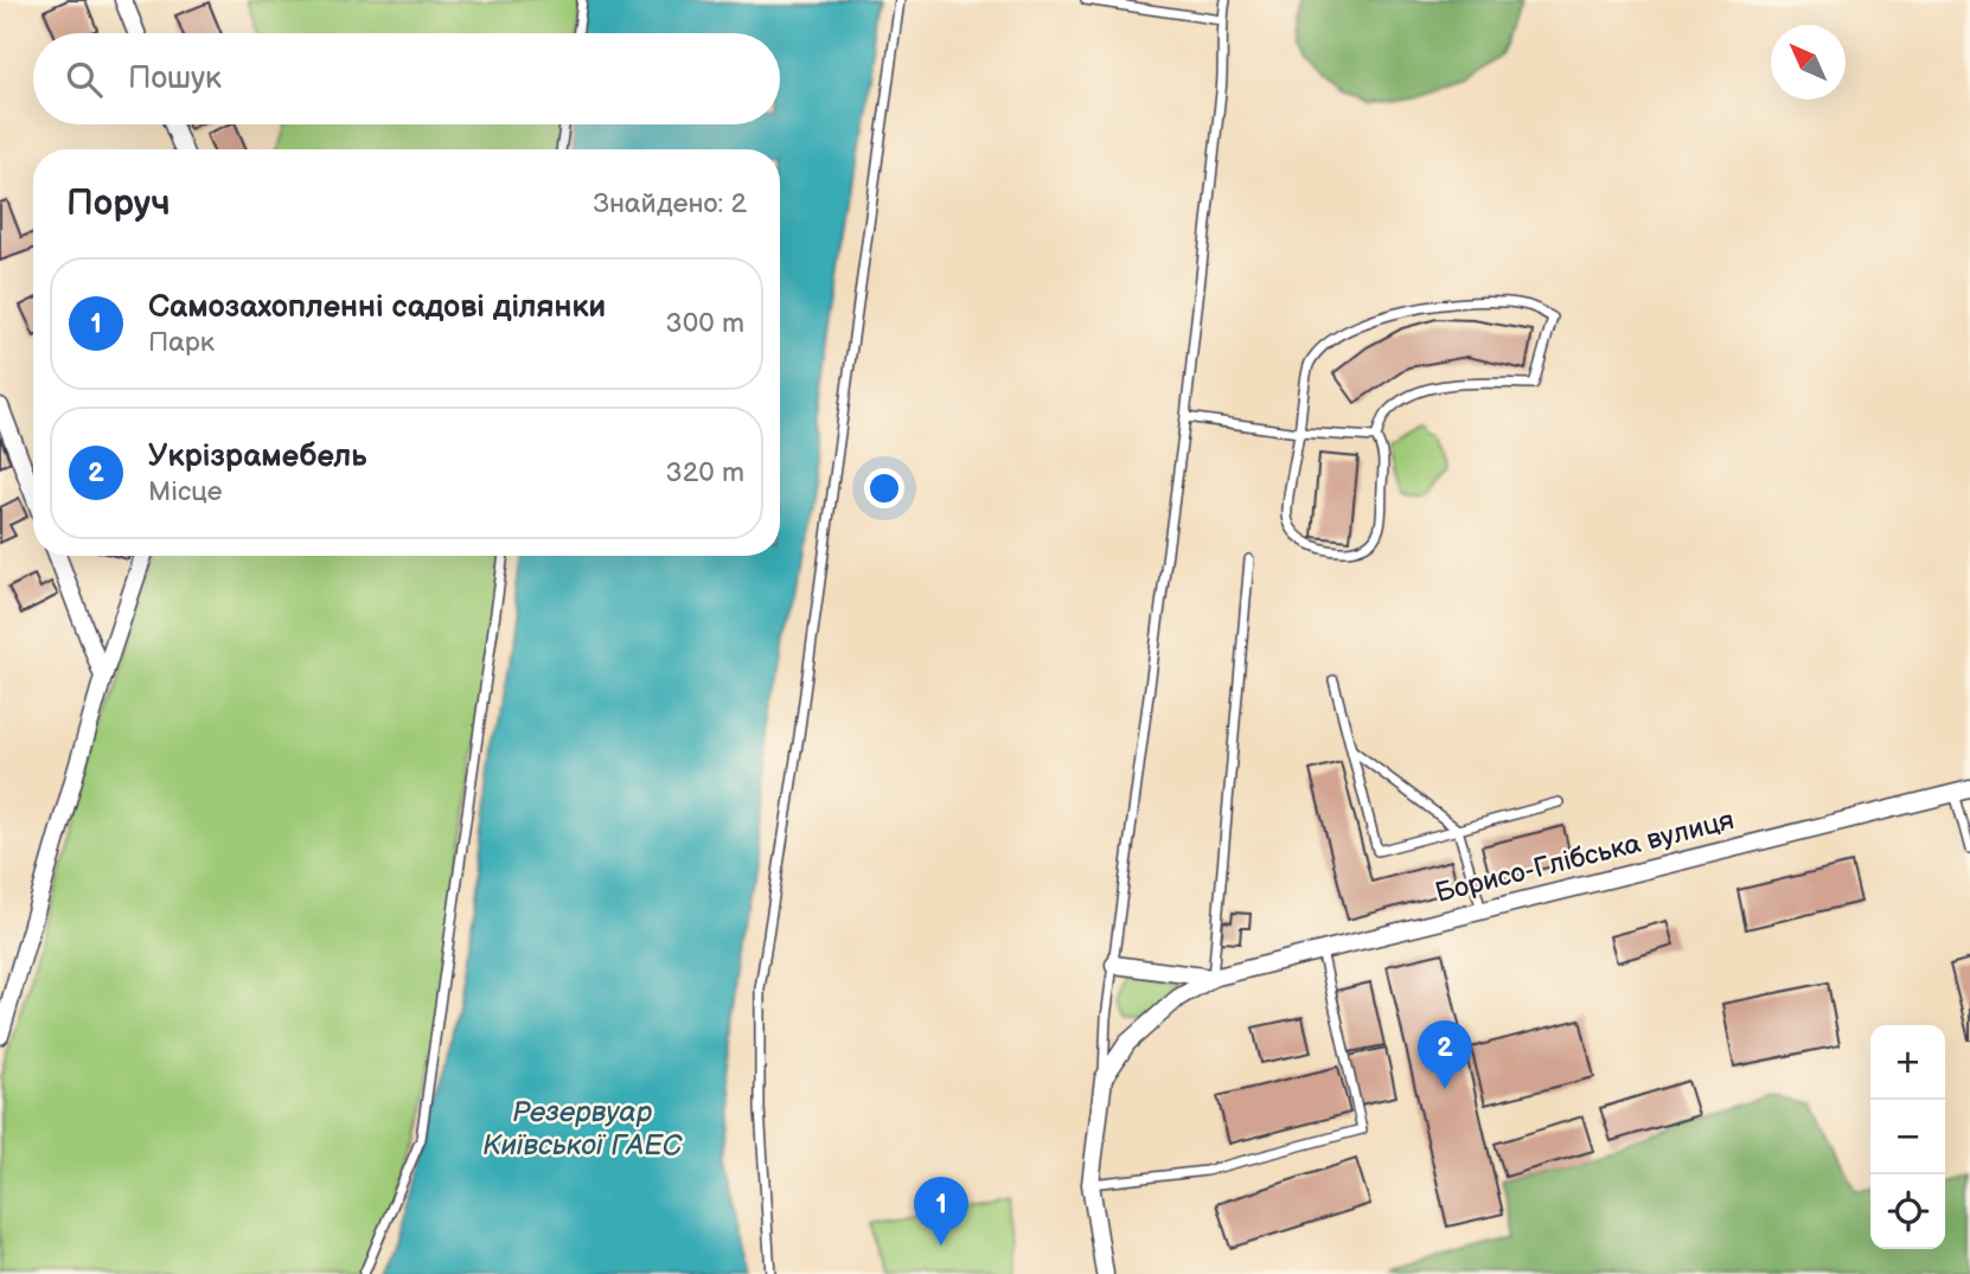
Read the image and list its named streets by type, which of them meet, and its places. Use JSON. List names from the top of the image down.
{
  "streets": {
    "street": ["Борисо-Глібська вулиця"]
  },
  "water": ["Резервуар Київської ГАЕС"],
  "north": "top left",
  "page": {
    "search": "Пошук",
    "heading": ["Поруч", "Знайдено: 2"],
    "list": [
      {
        "mark": "1",
        "name": "Самозахопленні садові ділянки",
        "note": "Парк",
        "value": "300 m"
      },
      {
        "mark": "2",
        "name": "Укрізрамебель",
        "note": "Місце",
        "value": "320 m"
      }
    ],
    "pins": ["2", "1"],
    "map_buttons": ["+", "−"]
  }
}
